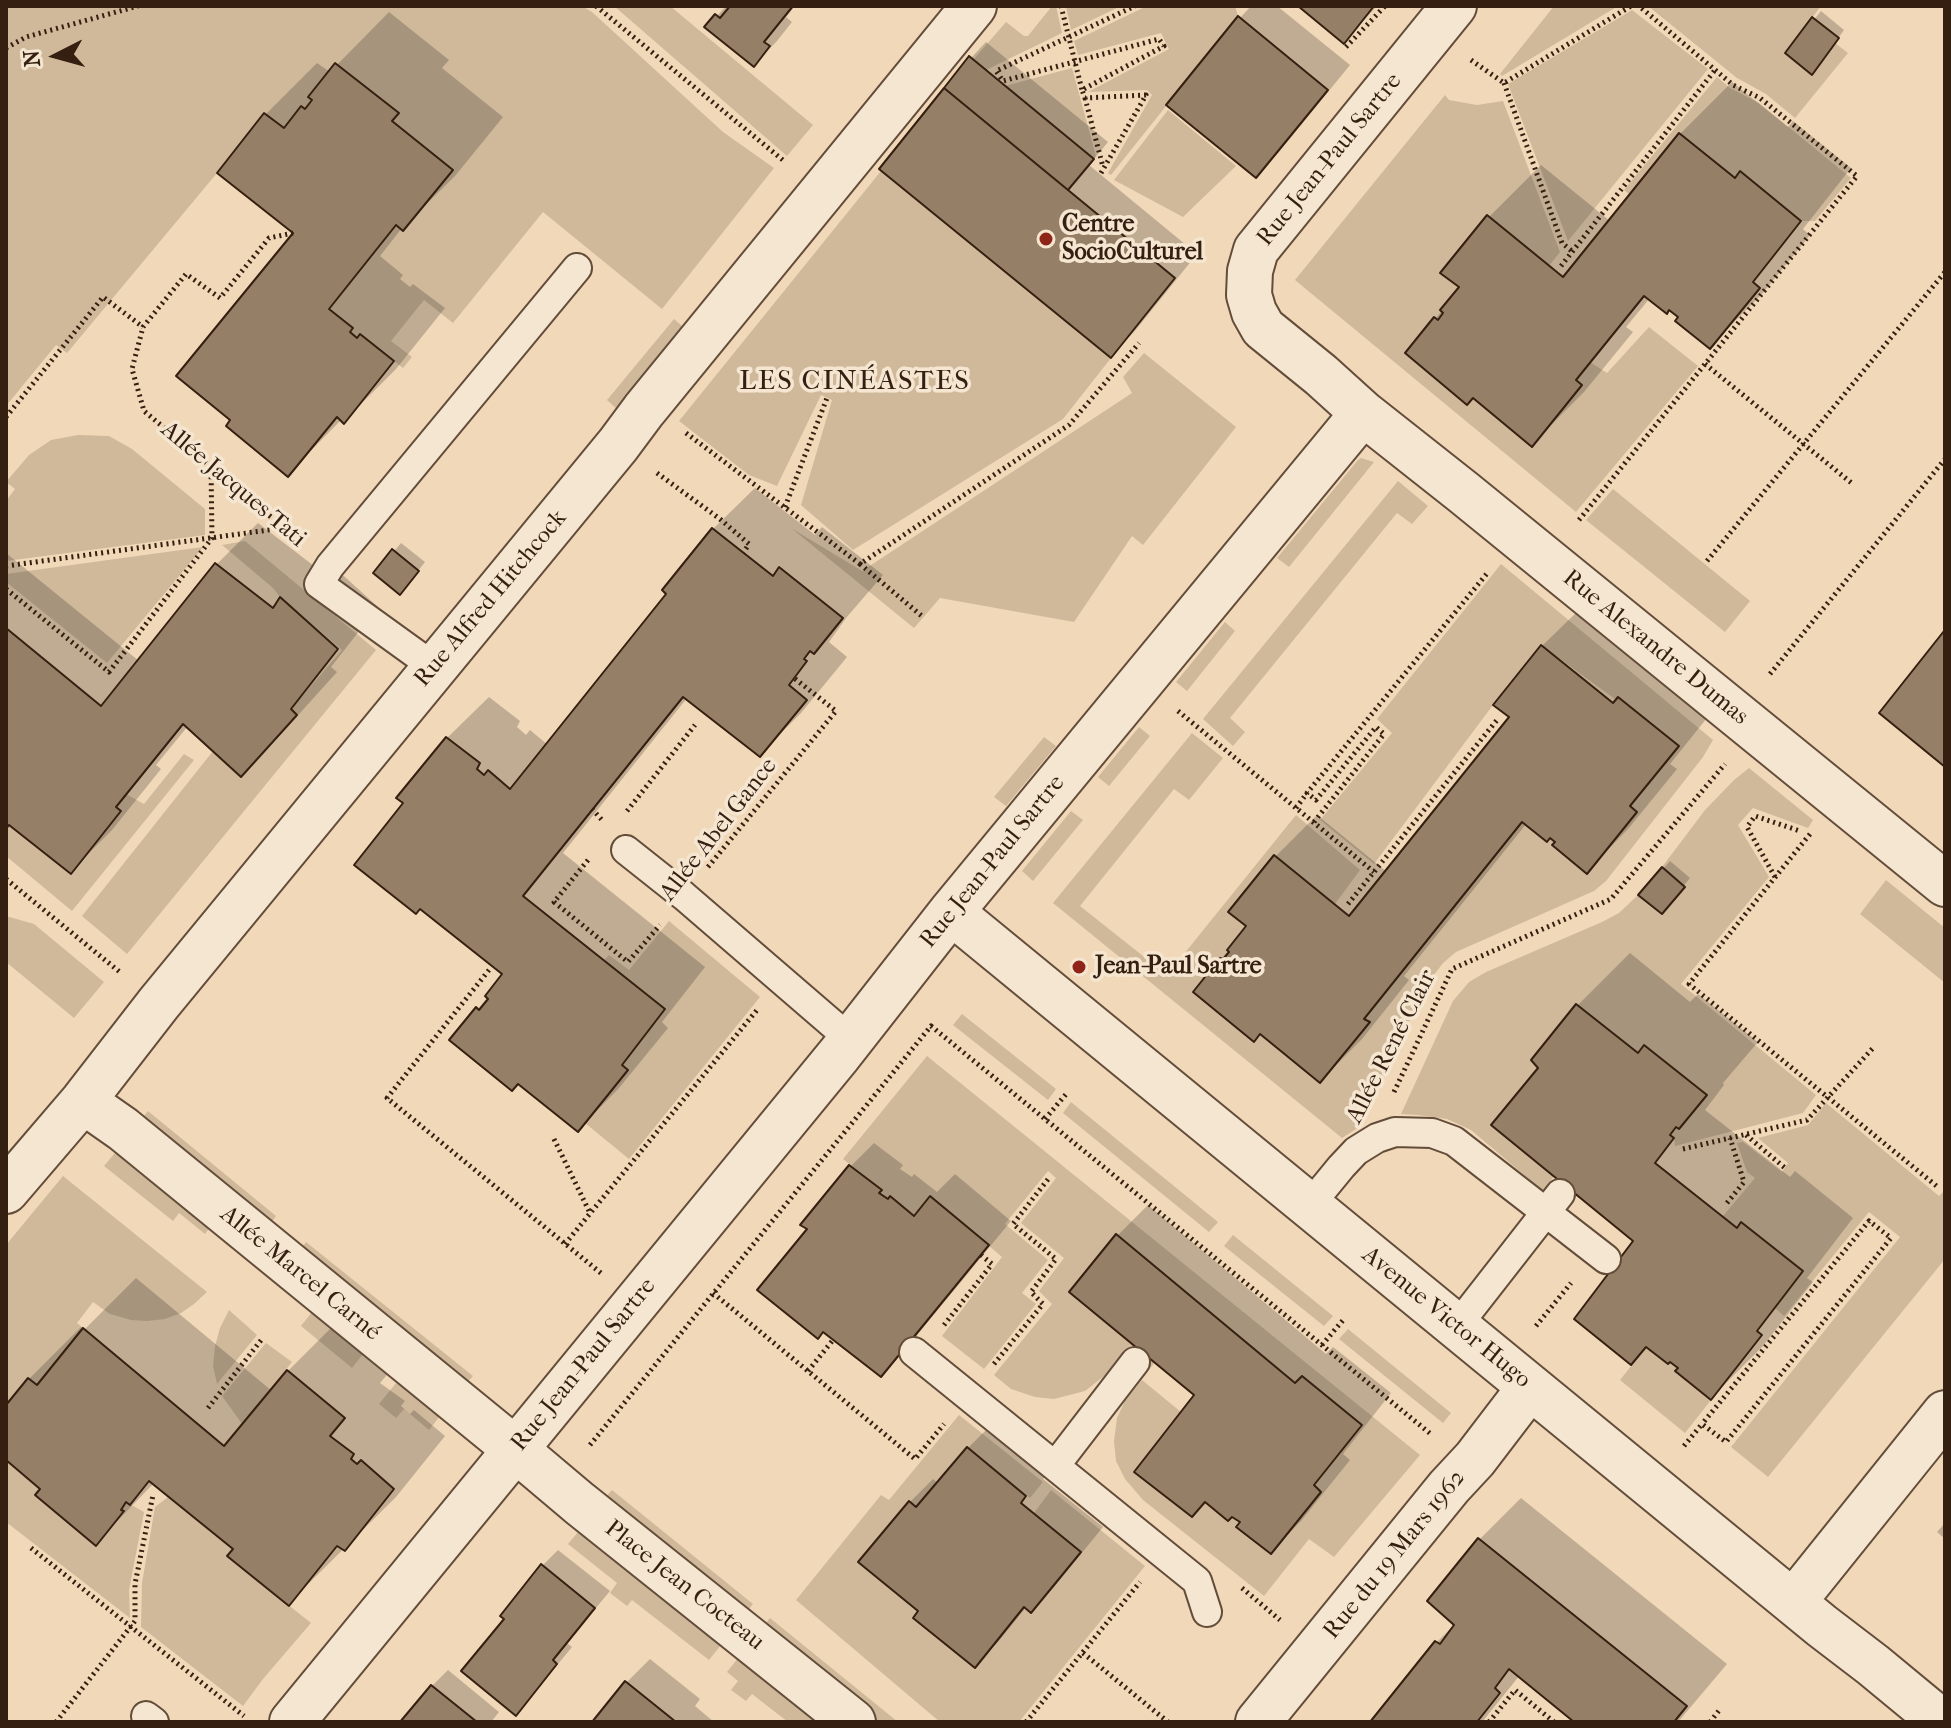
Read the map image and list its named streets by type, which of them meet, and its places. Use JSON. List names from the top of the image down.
{
  "streets": {
    "street": [
      "Rue Jean-Paul Sartre",
      "Rue Alfred Hitchcock",
      "Rue Alexandre Dumas",
      "Allée Marcel Carné",
      "Avenue Victor Hugo",
      "Rue du 19 Mars 1962",
      "Place Jean Cocteau"
    ],
    "path": ["Allée Jacques Tati", "Allée Abel Gance", "Allée René Clair"]
  },
  "crossings": [
    ["Rue Jean-Paul Sartre", "Rue Alexandre Dumas"],
    ["Rue Jean-Paul Sartre", "Allée Marcel Carné"],
    ["Rue Jean-Paul Sartre", "Avenue Victor Hugo"],
    ["Rue Jean-Paul Sartre", "Place Jean Cocteau"],
    ["Rue Alfred Hitchcock", "Allée Marcel Carné"],
    ["Allée Marcel Carné", "Place Jean Cocteau"],
    ["Avenue Victor Hugo", "Rue du 19 Mars 1962"]
  ],
  "districts": ["LES CINÉASTES"],
  "places": ["Centre SocioCulturel", "Jean-Paul Sartre"],
  "north": "left"
}
